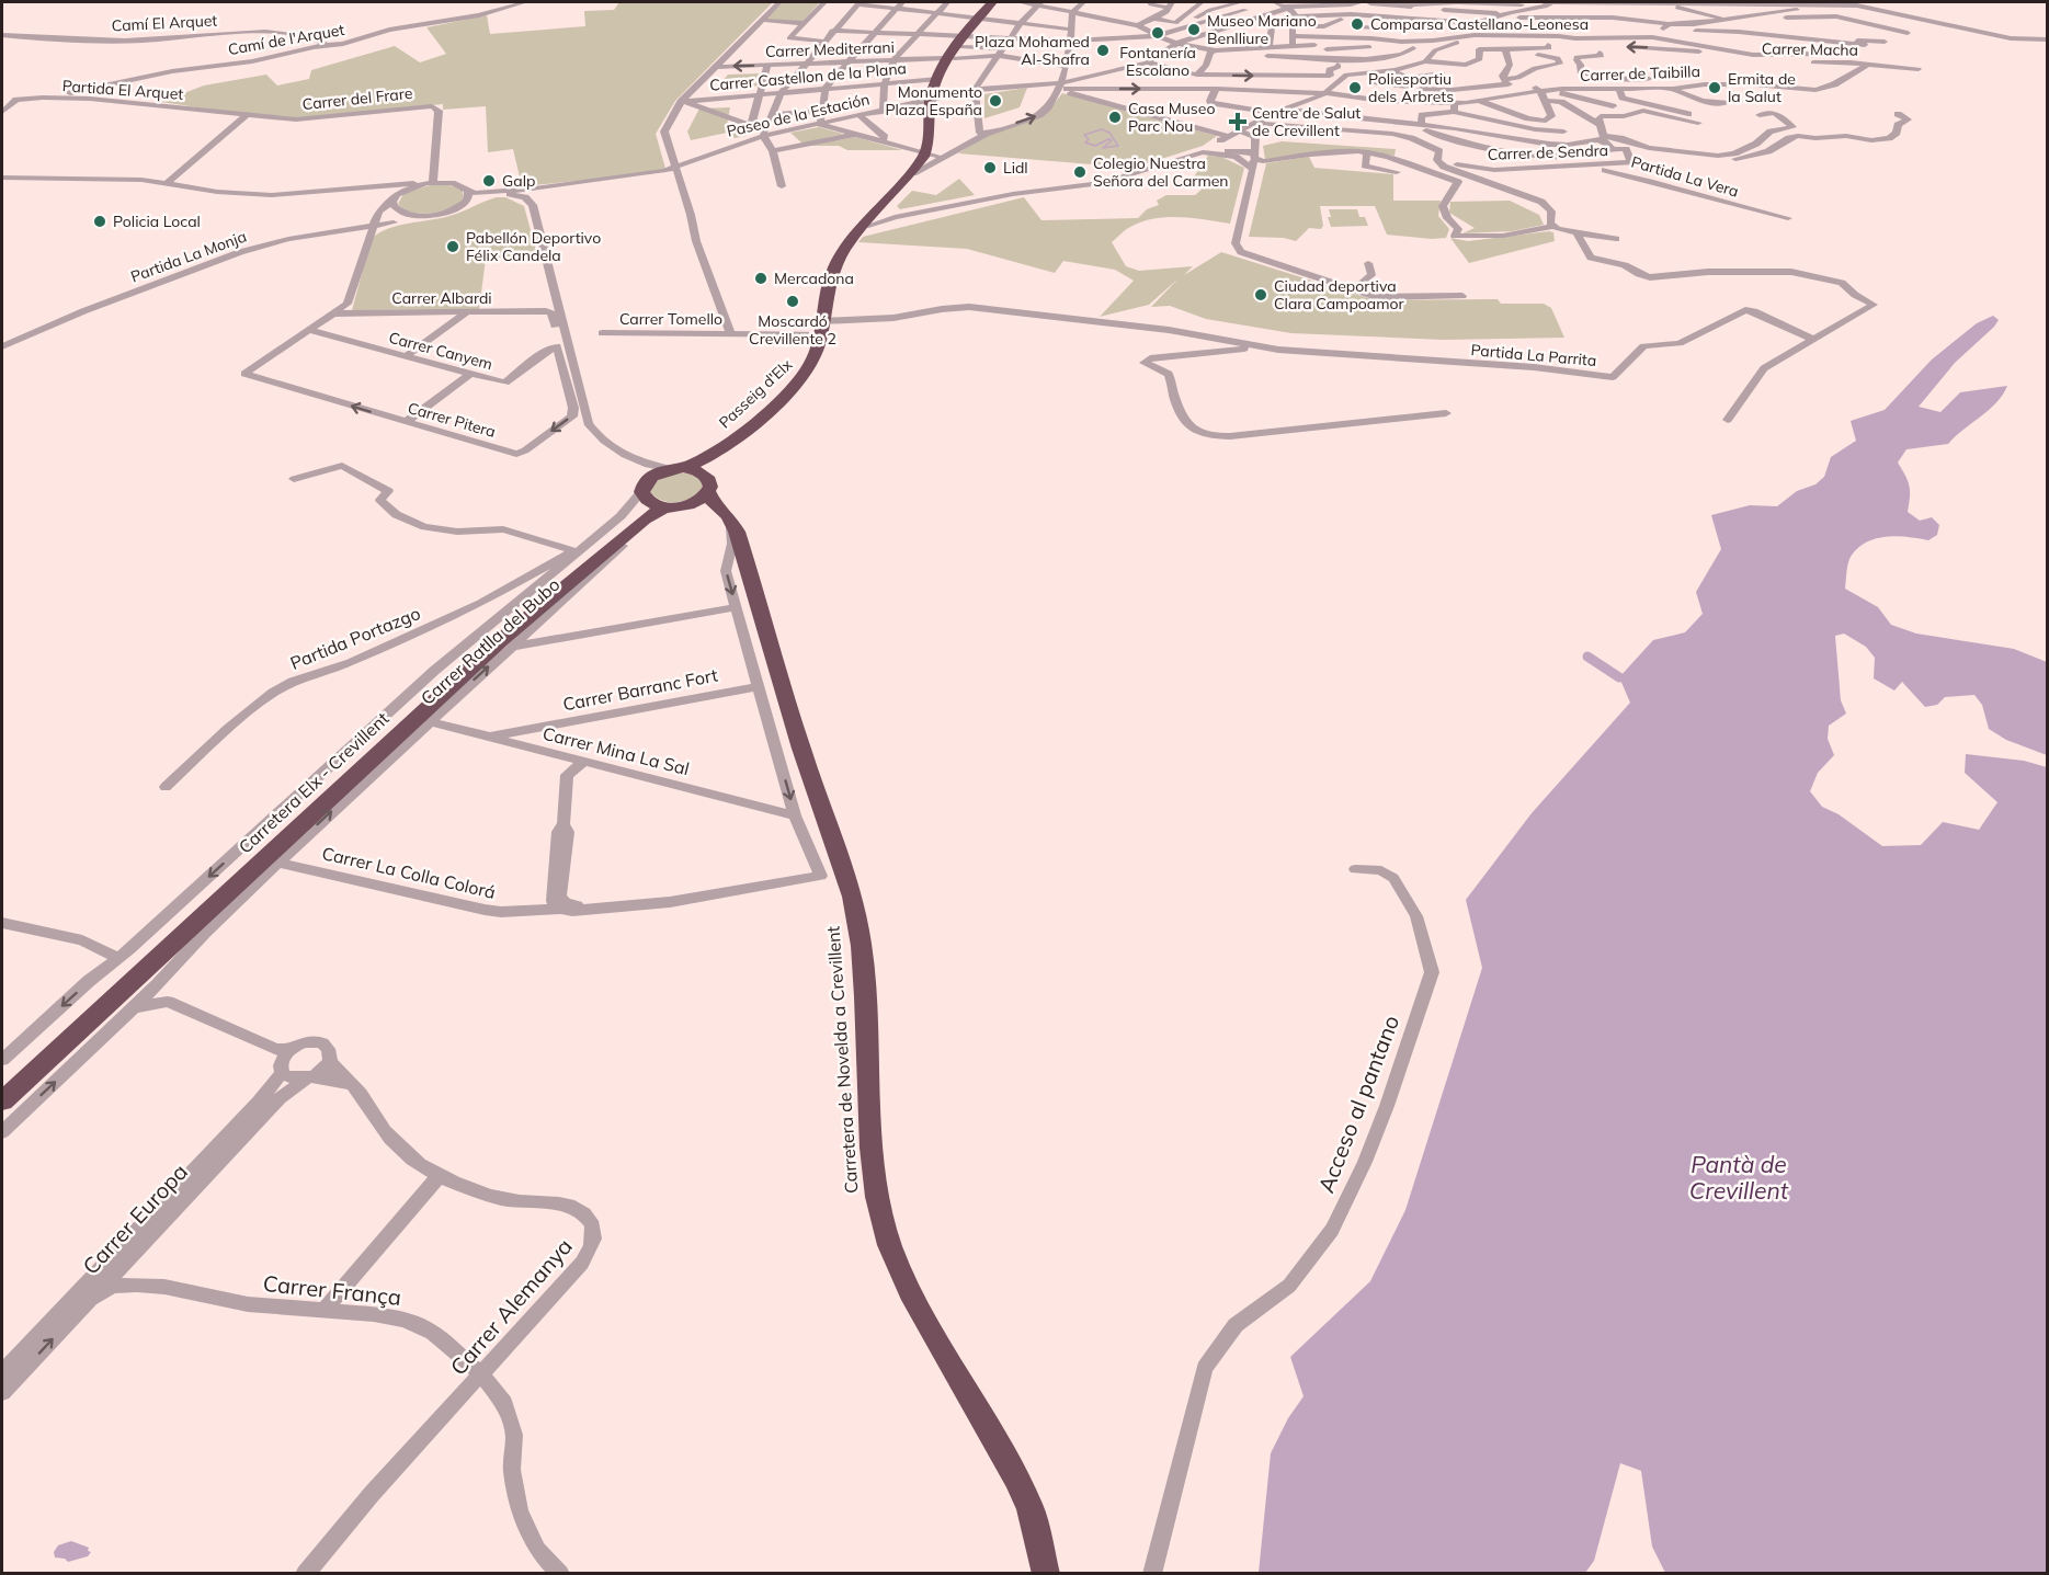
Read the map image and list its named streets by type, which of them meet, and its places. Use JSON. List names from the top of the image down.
{
  "streets": {
    "highway": ["Passeig d'Elx", "Carretera Elx - Crevillent", "Carretera de Novelda a Crevillent"],
    "street": [
      "Camí El Arquet",
      "Camí de l'Arquet",
      "Carrer Mediterrani",
      "Carrer Macha",
      "Carrer de Taibilla",
      "Carrer Castellon de la Plana",
      "Partida El Arquet",
      "Carrer del Frare",
      "Paseo de la Estación",
      "Carrer de Sendra",
      "Partida La Vera",
      "Partida La Monja",
      "Carrer Albardi",
      "Carrer Tomello",
      "Carrer Canyem",
      "Partida La Parrita",
      "Carrer Pitera",
      "Partida Portazgo",
      "Carrer Ratlla del Bubo",
      "Carrer Barranc Fort",
      "Carrer Mina La Sal",
      "Carrer La Colla Colorá",
      "Acceso al pantano",
      "Carrer Europa",
      "Carrer França",
      "Carrer Alemanya"
    ]
  },
  "crossings": [
    ["Camí El Arquet", "Camí de l'Arquet"],
    ["Camí de l'Arquet", "Partida El Arquet"],
    ["Carrer Macha", "Carrer de Taibilla"],
    ["Partida El Arquet", "Carrer del Frare"],
    ["Paseo de la Estación", "Passeig d'Elx"],
    ["Carrer de Sendra", "Partida La Vera"],
    ["Carrer Tomello", "Partida La Parrita"],
    ["Carrer Tomello", "Passeig d'Elx"],
    ["Carrer Canyem", "Carrer Pitera"],
    ["Partida La Parrita", "Passeig d'Elx"],
    ["Carrer Ratlla del Bubo", "Carrer Mina La Sal"],
    ["Carrer Ratlla del Bubo", "Carretera Elx - Crevillent"],
    ["Carrer Ratlla del Bubo", "Carrer La Colla Colorá"],
    ["Carrer Barranc Fort", "Carrer Mina La Sal"],
    ["Carrer Mina La Sal", "Carrer La Colla Colorá"],
    ["Carretera Elx - Crevillent", "Carretera de Novelda a Crevillent"],
    ["Carrer Europa", "Carrer França"],
    ["Carrer Europa", "Carrer Alemanya"],
    ["Carrer França", "Carrer Alemanya"]
  ],
  "water": ["Pantà de Crevillent"],
  "places": {
    "other": [
      "Comparsa Castellano-Leonesa",
      "Museo Mariano Benlliure",
      "Fontanería Escolano",
      "Plaza Mohamed Al-Shafra",
      "Poliesportiu dels Arbrets",
      "Ermita de la Salut",
      "Monumento Plaza España",
      "Casa Museo Parc Nou",
      "Lidl",
      "Colegio Nuestra Señora del Carmen",
      "Galp",
      "Policia Local",
      "Pabellón Deportivo Félix Candela",
      "Mercadona",
      "Ciudad deportiva Clara Campoamor",
      "Moscardó Crevillente 2"
    ],
    "health": ["Centre de Salut de Crevillent"]
  }
}
